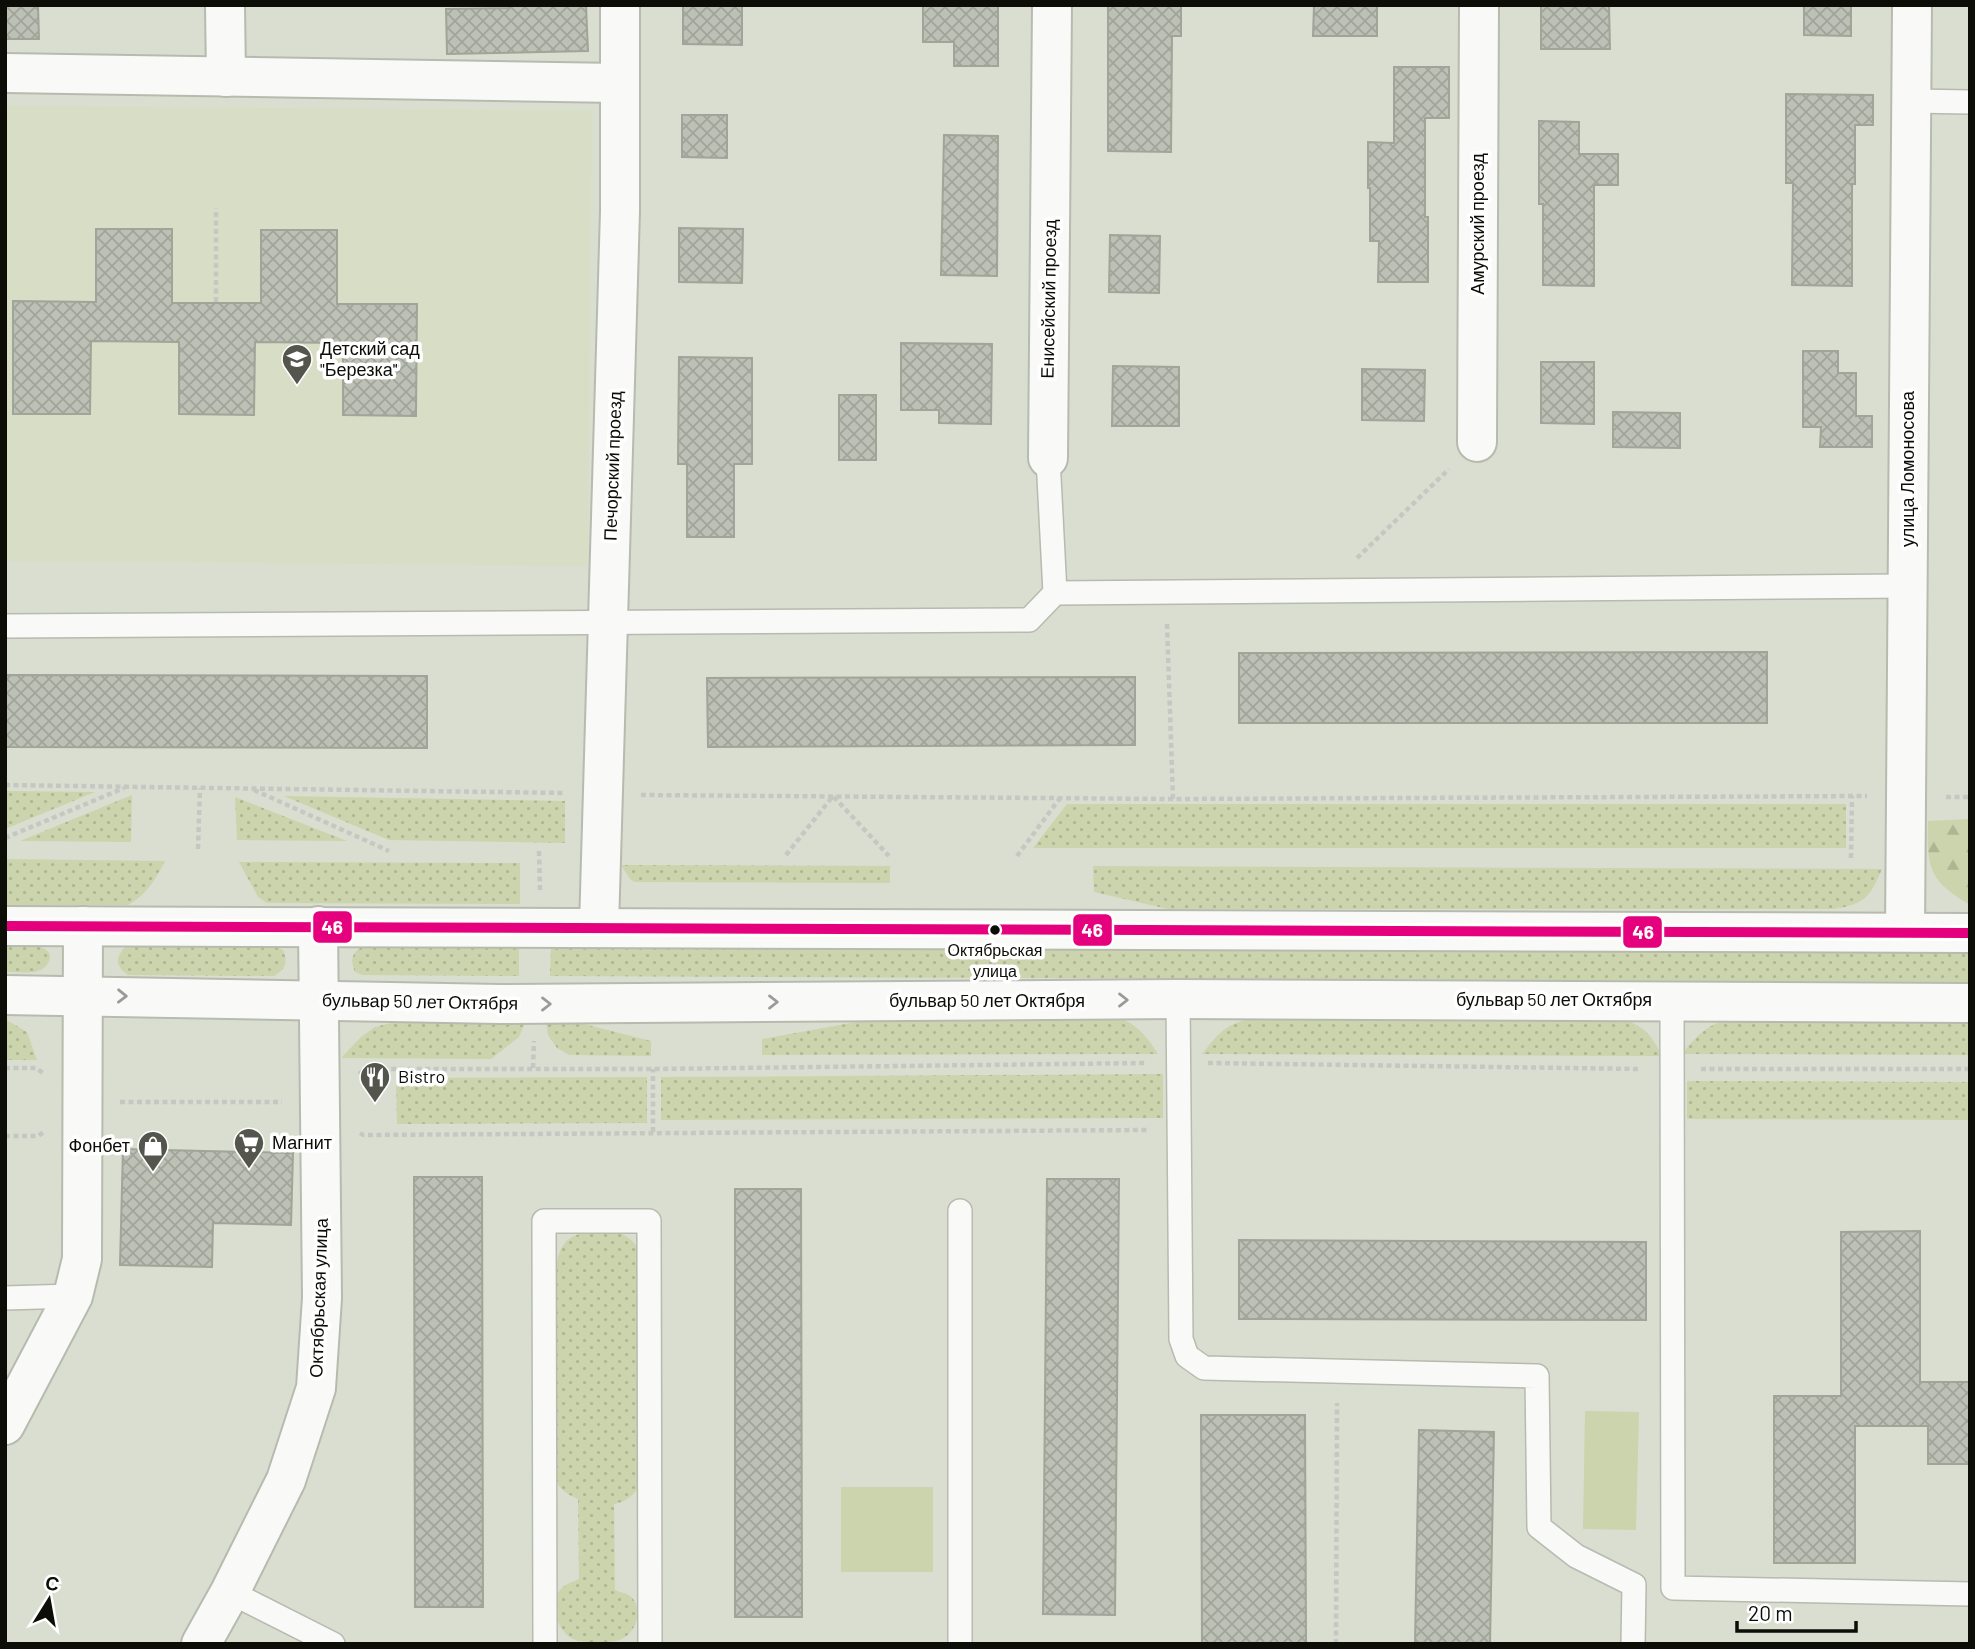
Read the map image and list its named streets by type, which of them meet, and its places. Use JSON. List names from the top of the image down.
{
  "streets": {
    "street": [
      "Амурский проезд",
      "Енисейский проезд",
      "Печорский проезд",
      "улица Ломоносова",
      "бульвар 50 лет Октября",
      "Октябрьская улица"
    ]
  },
  "crossings": [
    ["бульвар 50 лет Октября", "Октябрьская улица"]
  ],
  "places": {
    "school or university": ["Детский сад \"Березка\""],
    "other": ["Октябрьская улица"],
    "restaurant": ["Bistro"],
    "supermarket": ["Магнит"],
    "shop": ["Фонбет"]
  },
  "lines": ["transit line 46"],
  "scale_bar": "20 m",
  "north": "top"
}
